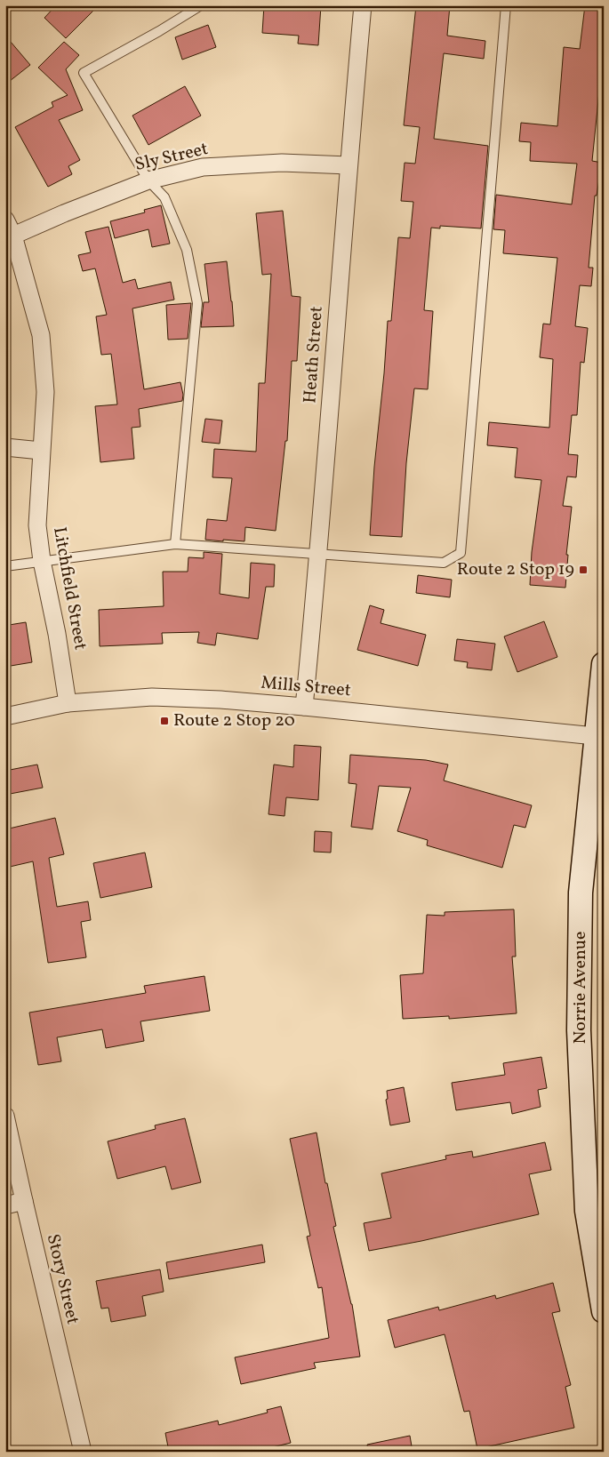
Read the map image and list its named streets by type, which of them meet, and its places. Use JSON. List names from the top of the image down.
{
  "streets": {
    "main road": ["Norrie Avenue"],
    "street": [
      "Sly Street",
      "Heath Street",
      "Litchfield Street",
      "Mills Street",
      "Story Street"
    ]
  },
  "crossings": [
    ["Sly Street", "Heath Street"],
    ["Sly Street", "Litchfield Street"],
    ["Heath Street", "Mills Street"],
    ["Litchfield Street", "Mills Street"],
    ["Mills Street", "Norrie Avenue"]
  ],
  "places": {
    "transit": ["Route 2 Stop 19", "Route 2 Stop 20"]
  }
}
